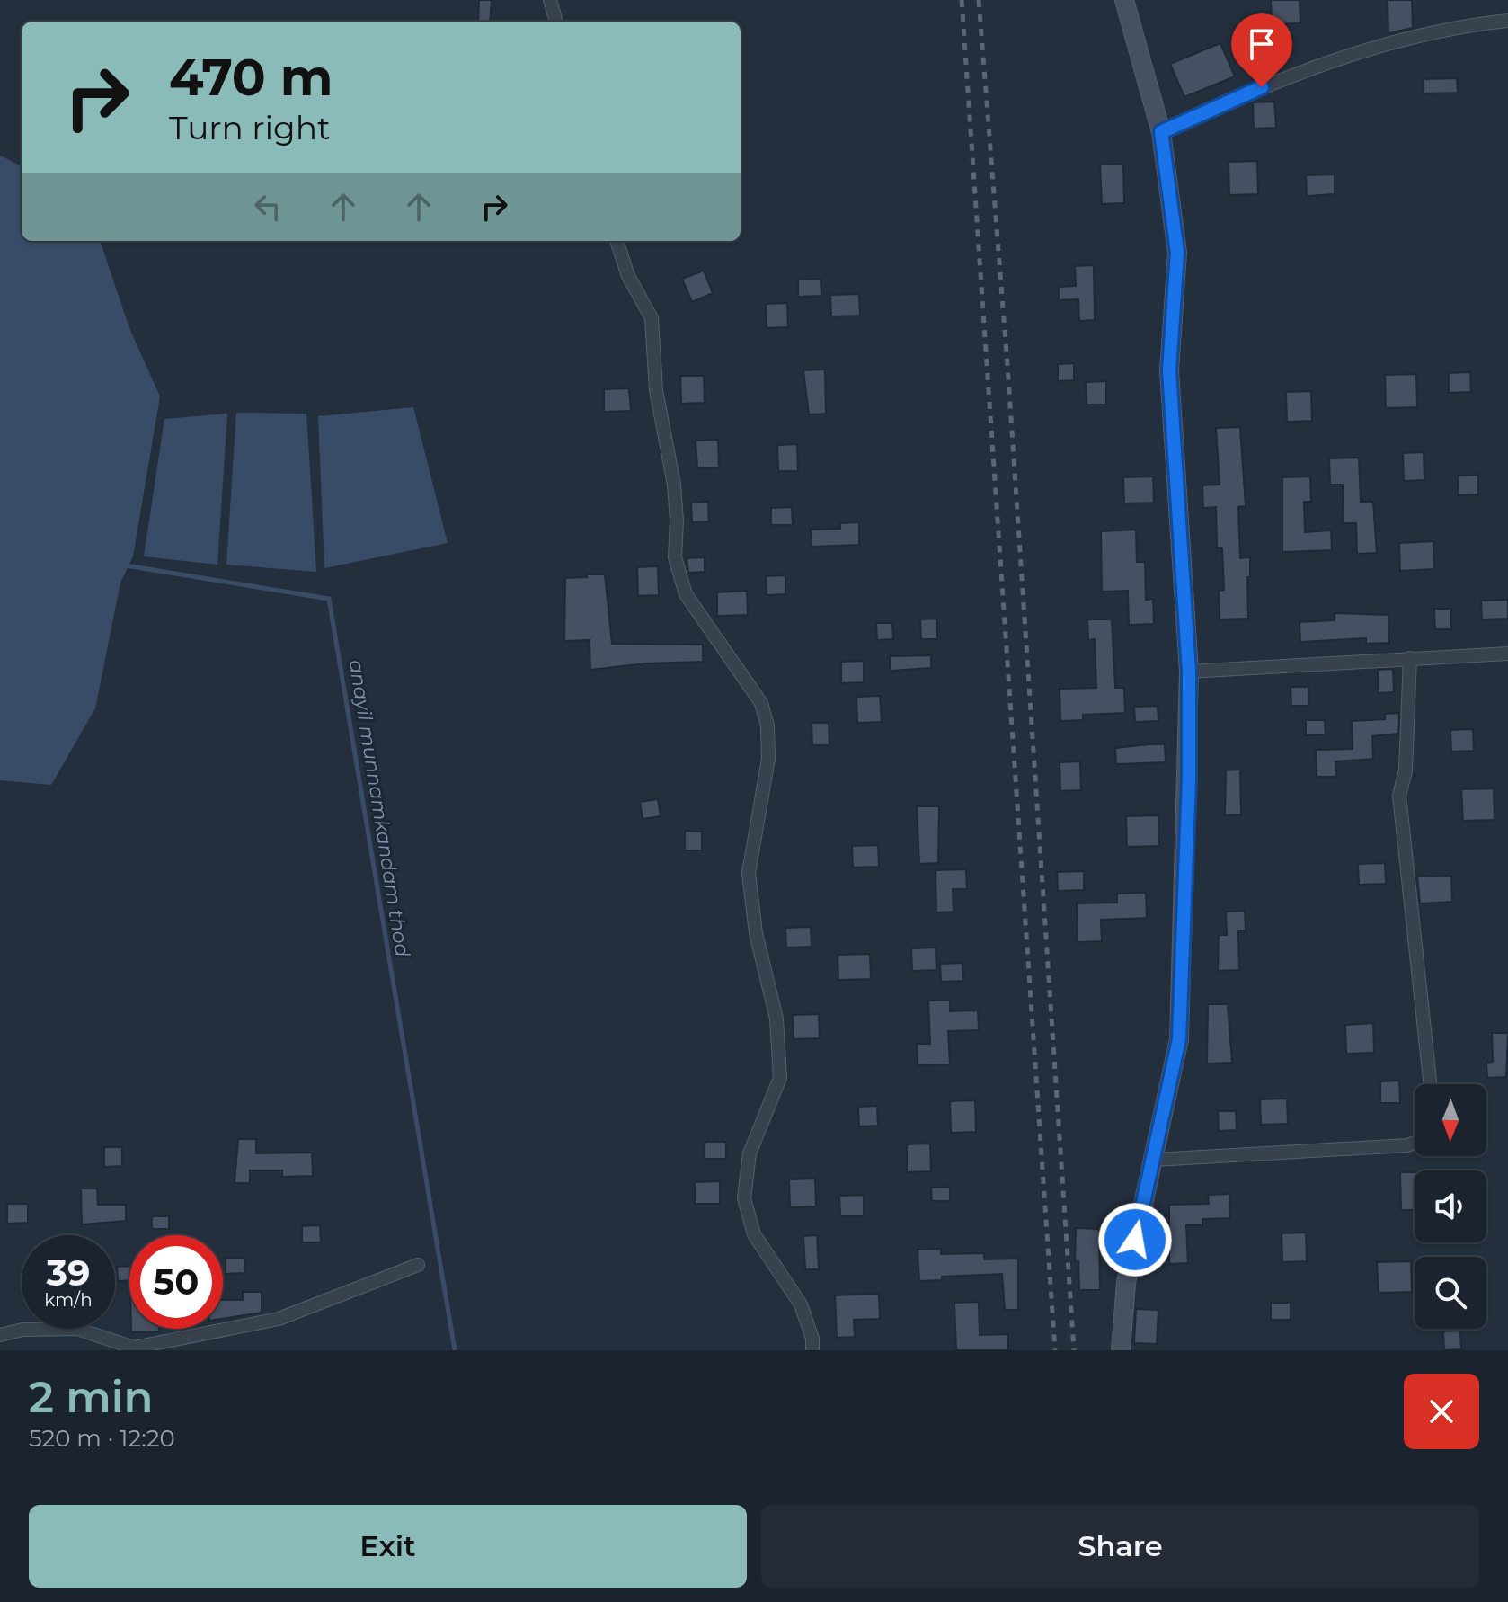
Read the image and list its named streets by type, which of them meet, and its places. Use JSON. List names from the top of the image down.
{
  "water": ["anayil munnamkandam thod"],
  "north": "bottom",
  "page": {
    "turn": ["470 m", "Turn right"],
    "speed": "39 km/h",
    "limit": "50",
    "heading": ["2 min", "520 m · 12:20"],
    "buttons": ["Exit", "Share"]
  }
}
